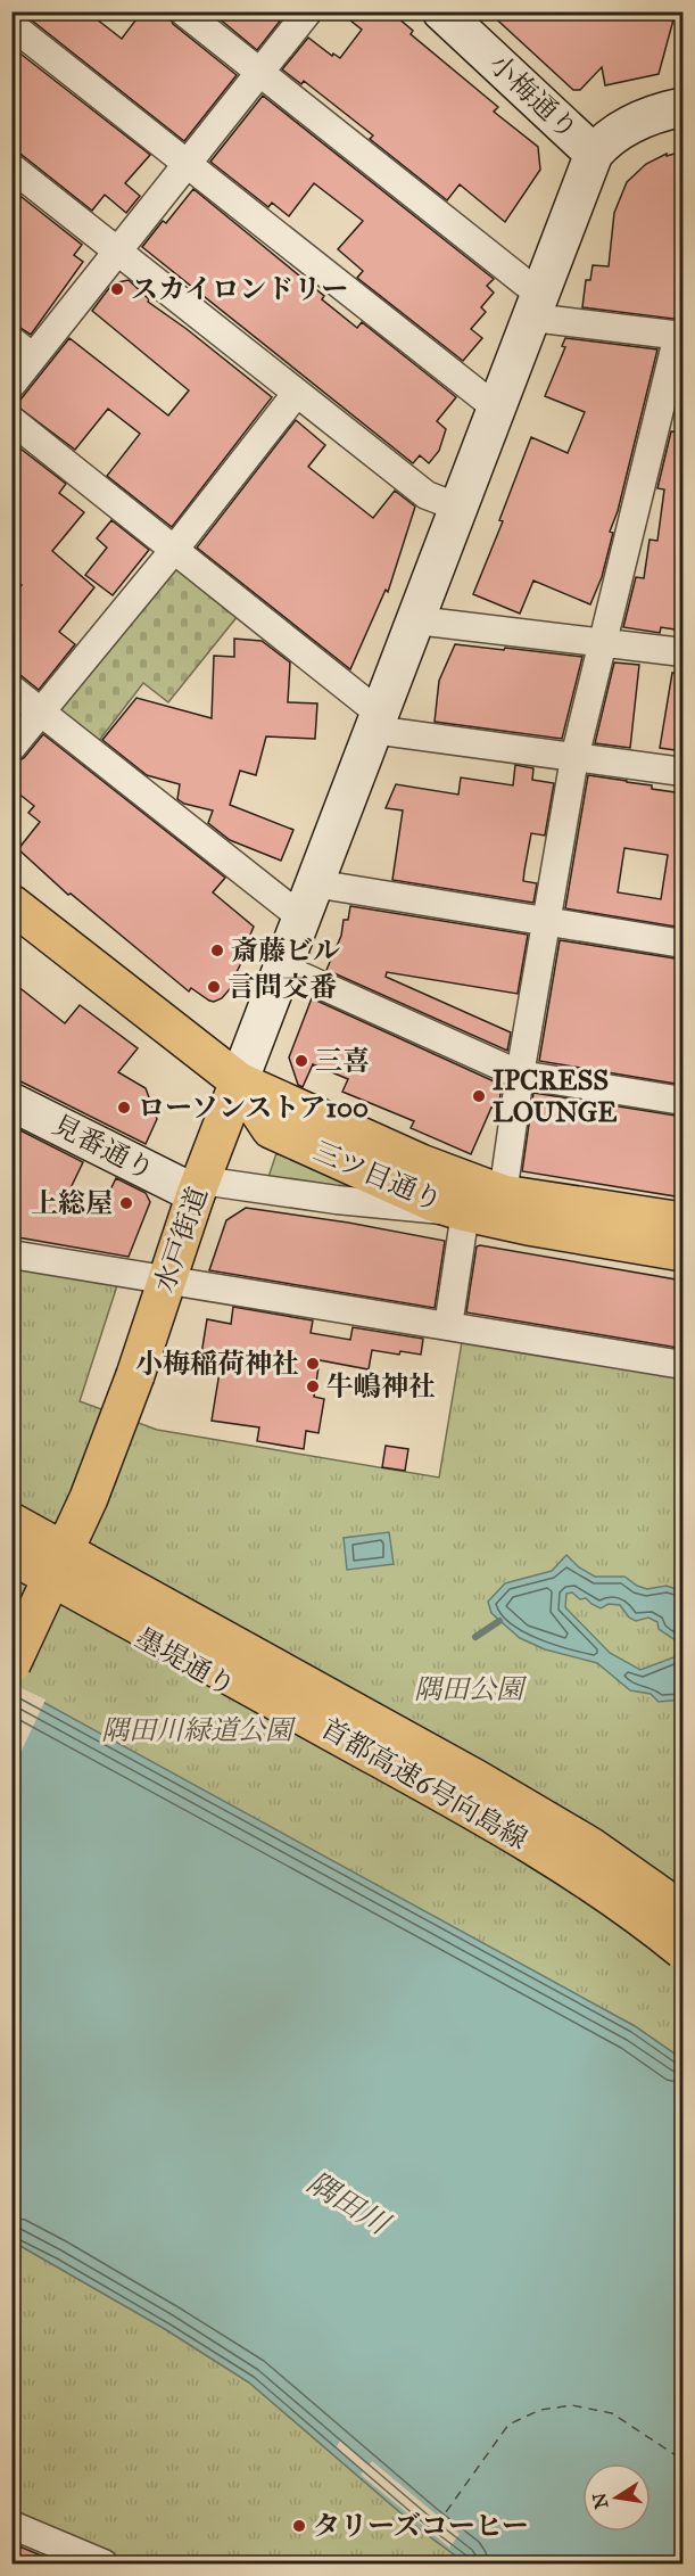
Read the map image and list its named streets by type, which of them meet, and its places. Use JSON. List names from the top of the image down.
{
  "streets": {
    "main road": ["三ツ目通り", "水戸街道", "首都高速6号向島線"],
    "street": ["小梅通り", "見番通り", "墨堤通り"]
  },
  "crossings": [
    ["見番通り", "水戸街道"],
    ["三ツ目通り", "水戸街道"]
  ],
  "water": ["隅田川"],
  "parks": ["隅田公園", "隅田川緑道公園"],
  "places": [
    "スカイロンドリー",
    "斎藤ビル",
    "言問交番",
    "三喜",
    "IPCRESS LOUNGE",
    "ローソンストア100",
    "上総屋",
    "小梅稲荷神社",
    "牛嶋神社",
    "タリーズコーヒー"
  ],
  "north": "left"
}
